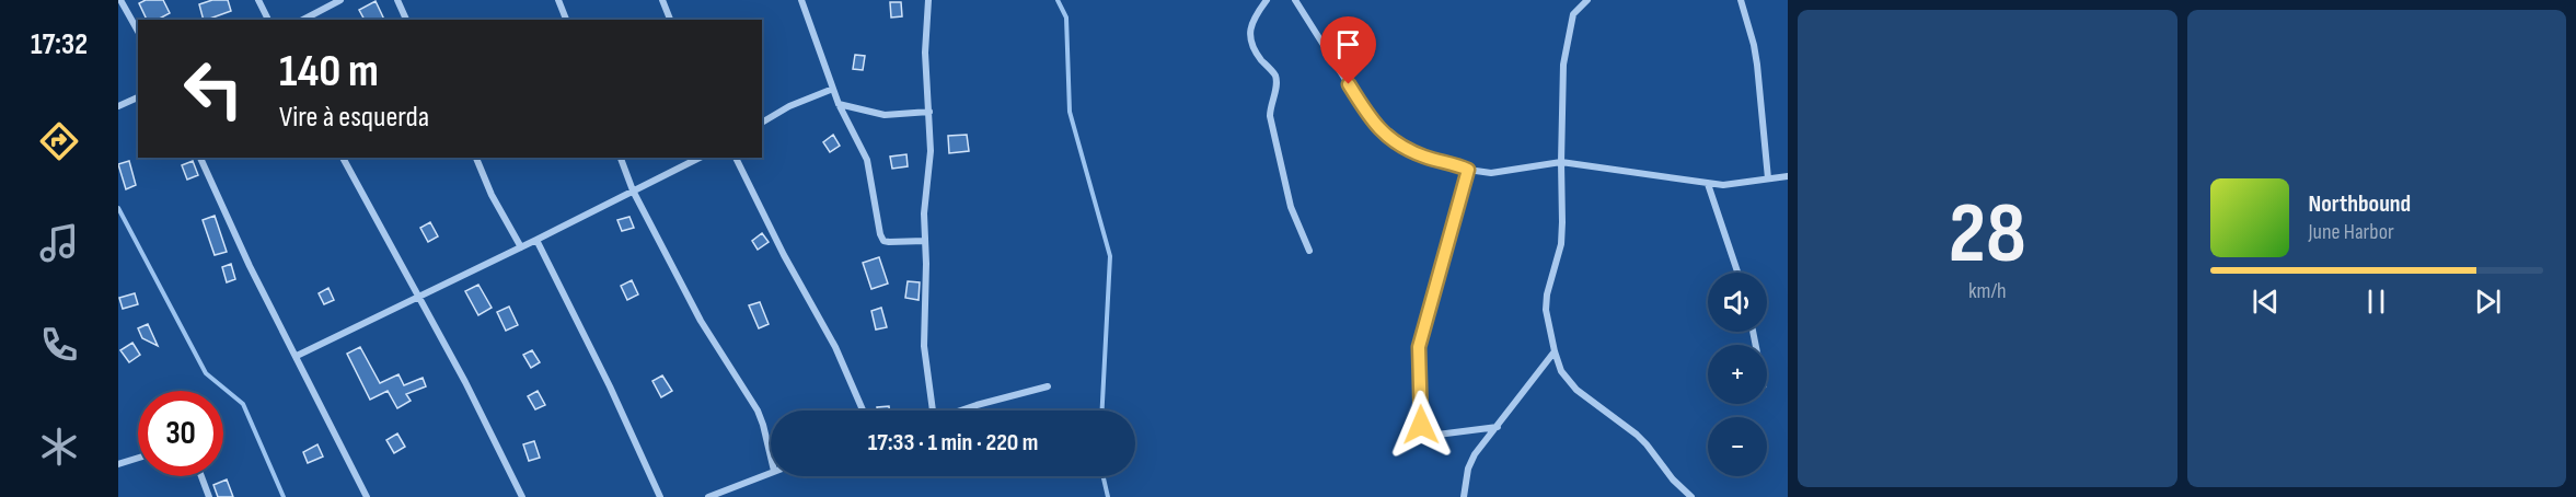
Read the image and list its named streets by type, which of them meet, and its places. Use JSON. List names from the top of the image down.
{
  "page": {
    "tabs": "17:32",
    "tile": ["28", "km/h"],
    "turn": ["140 m", "Vire à esquerda"],
    "song": ["Northbound", "June Harbor"],
    "map_buttons": ["+", "−"],
    "limit": "30",
    "trip": "17:33 · 1 min · 220 m"
  }
}
